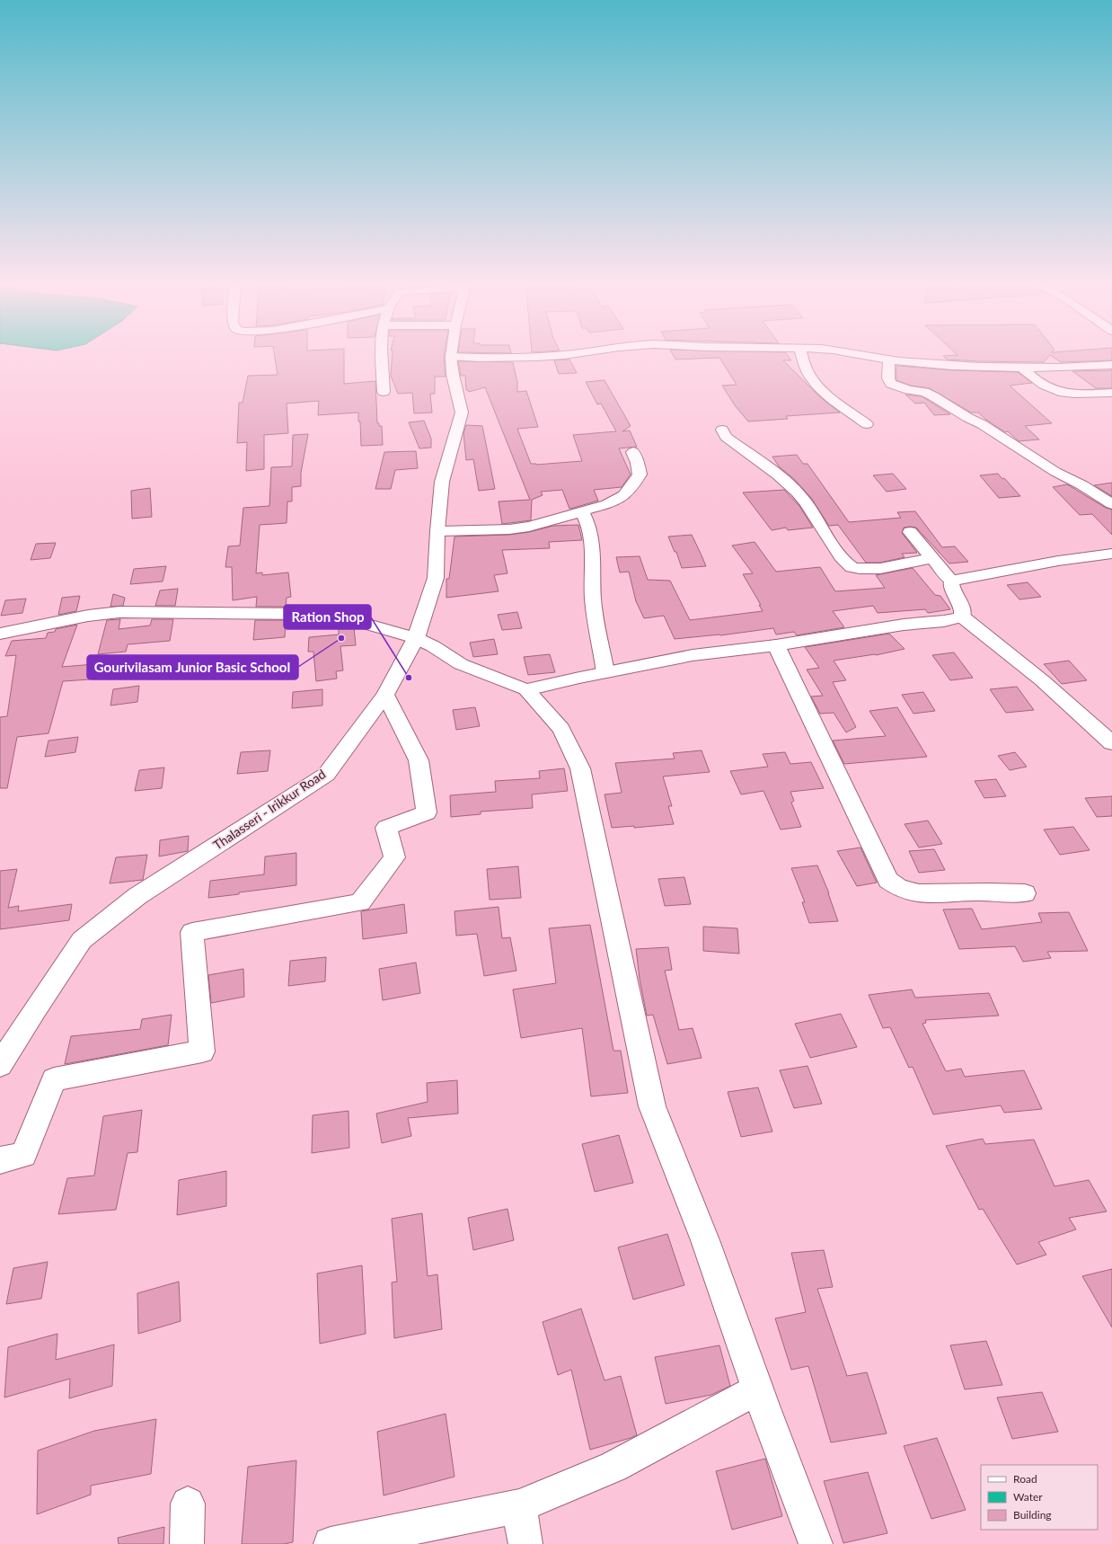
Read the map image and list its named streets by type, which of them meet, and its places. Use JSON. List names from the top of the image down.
{
  "streets": {
    "street": ["Thalasseri - Irikkur Road"]
  },
  "places": ["Gourivilasam Junior Basic School", "Ration Shop"],
  "legend": ["Road", "Water", "Building"]
}
